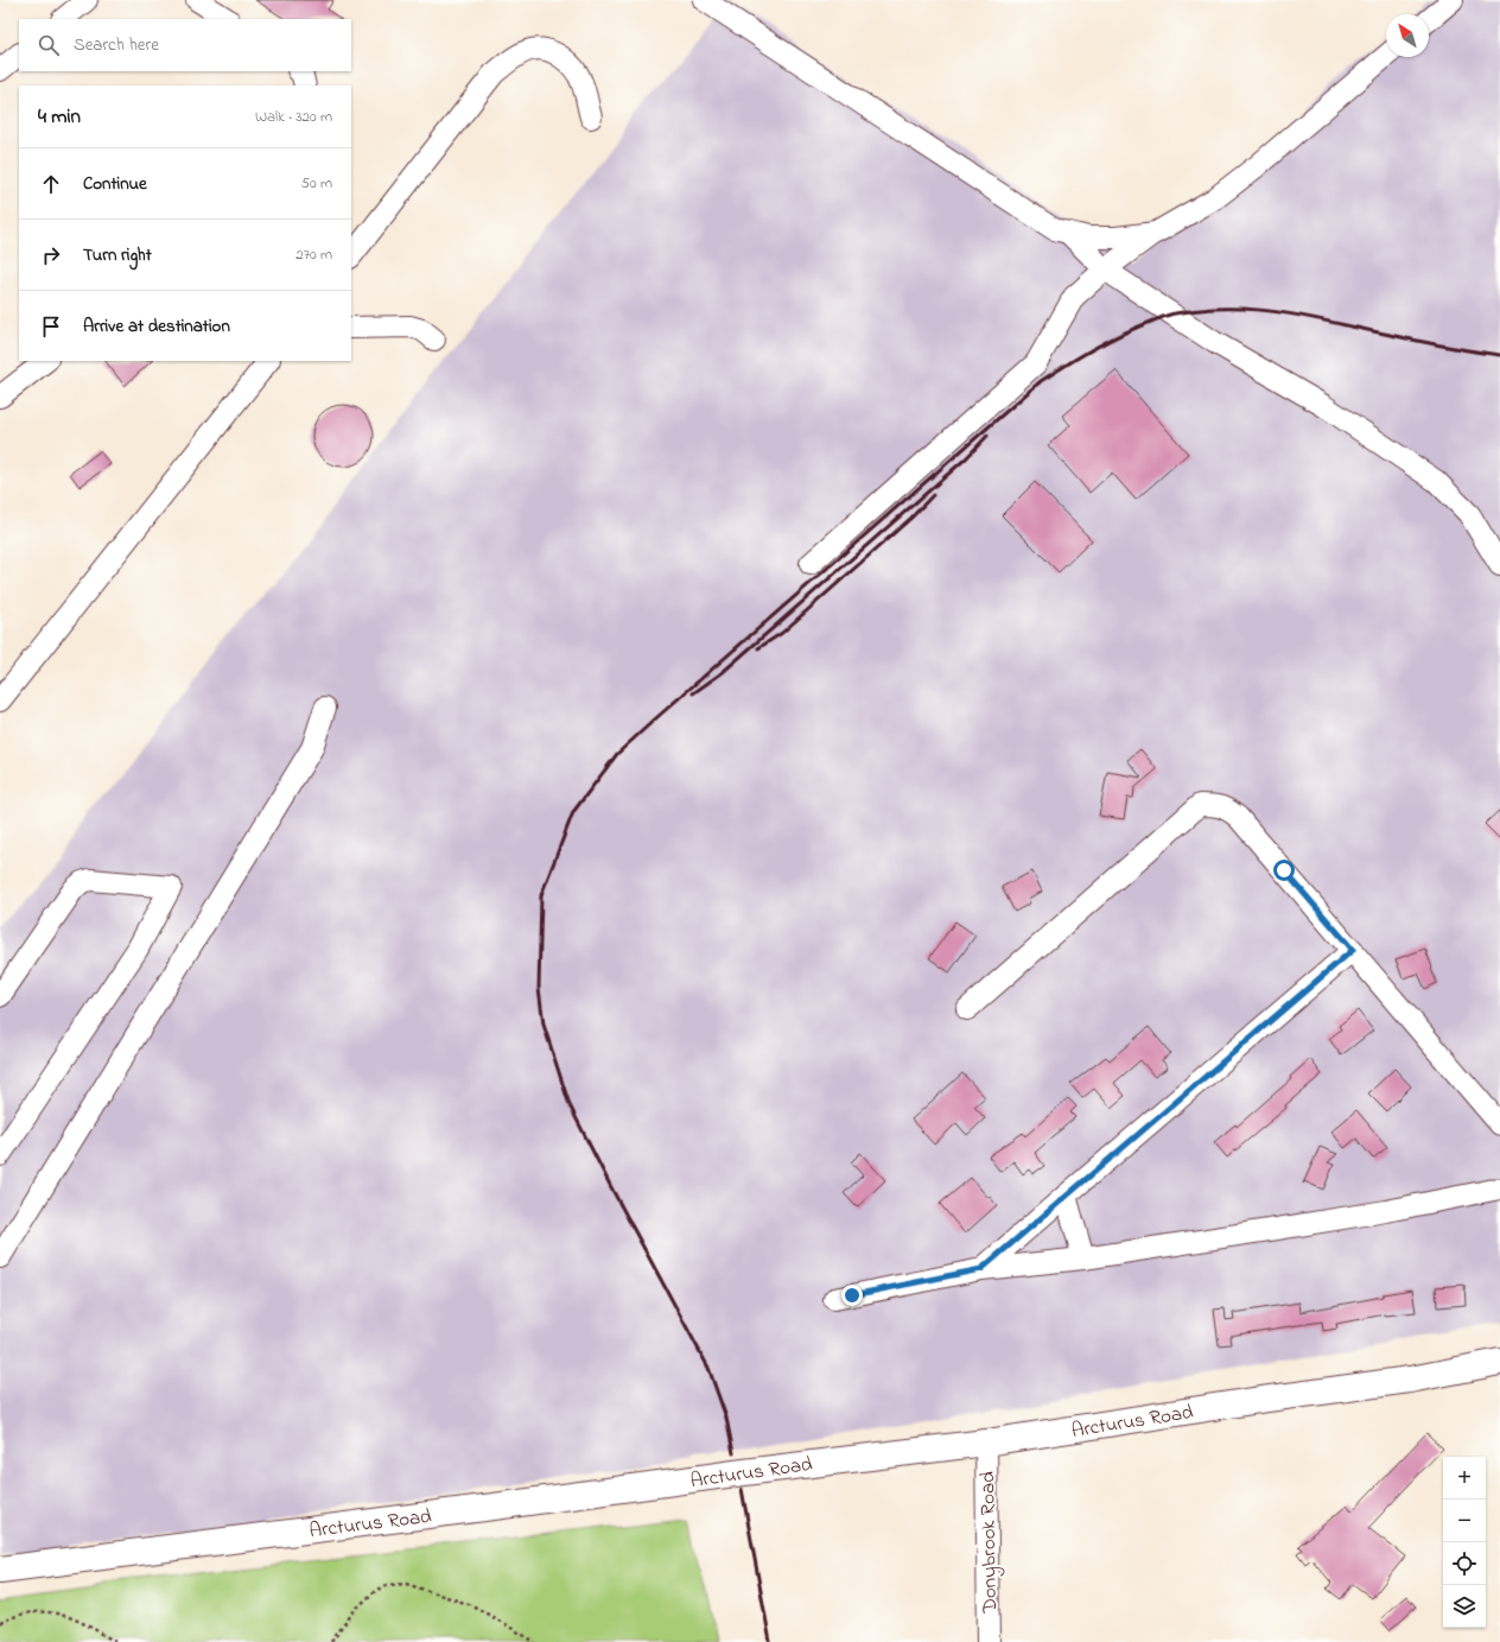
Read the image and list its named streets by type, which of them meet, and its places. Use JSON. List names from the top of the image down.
{
  "streets": {
    "main road": ["Arcturus Road"],
    "street": ["Donybrook Road"]
  },
  "crossings": [
    ["Arcturus Road", "Donybrook Road"]
  ],
  "north": "top left",
  "page": {
    "search": "Search here",
    "heading": ["4 min", "Walk · 320 m"],
    "list": [
      ["Continue", "50 m"],
      ["Turn right", "270 m"],
      "Arrive at destination"
    ],
    "map_buttons": ["+", "−"]
  }
}
